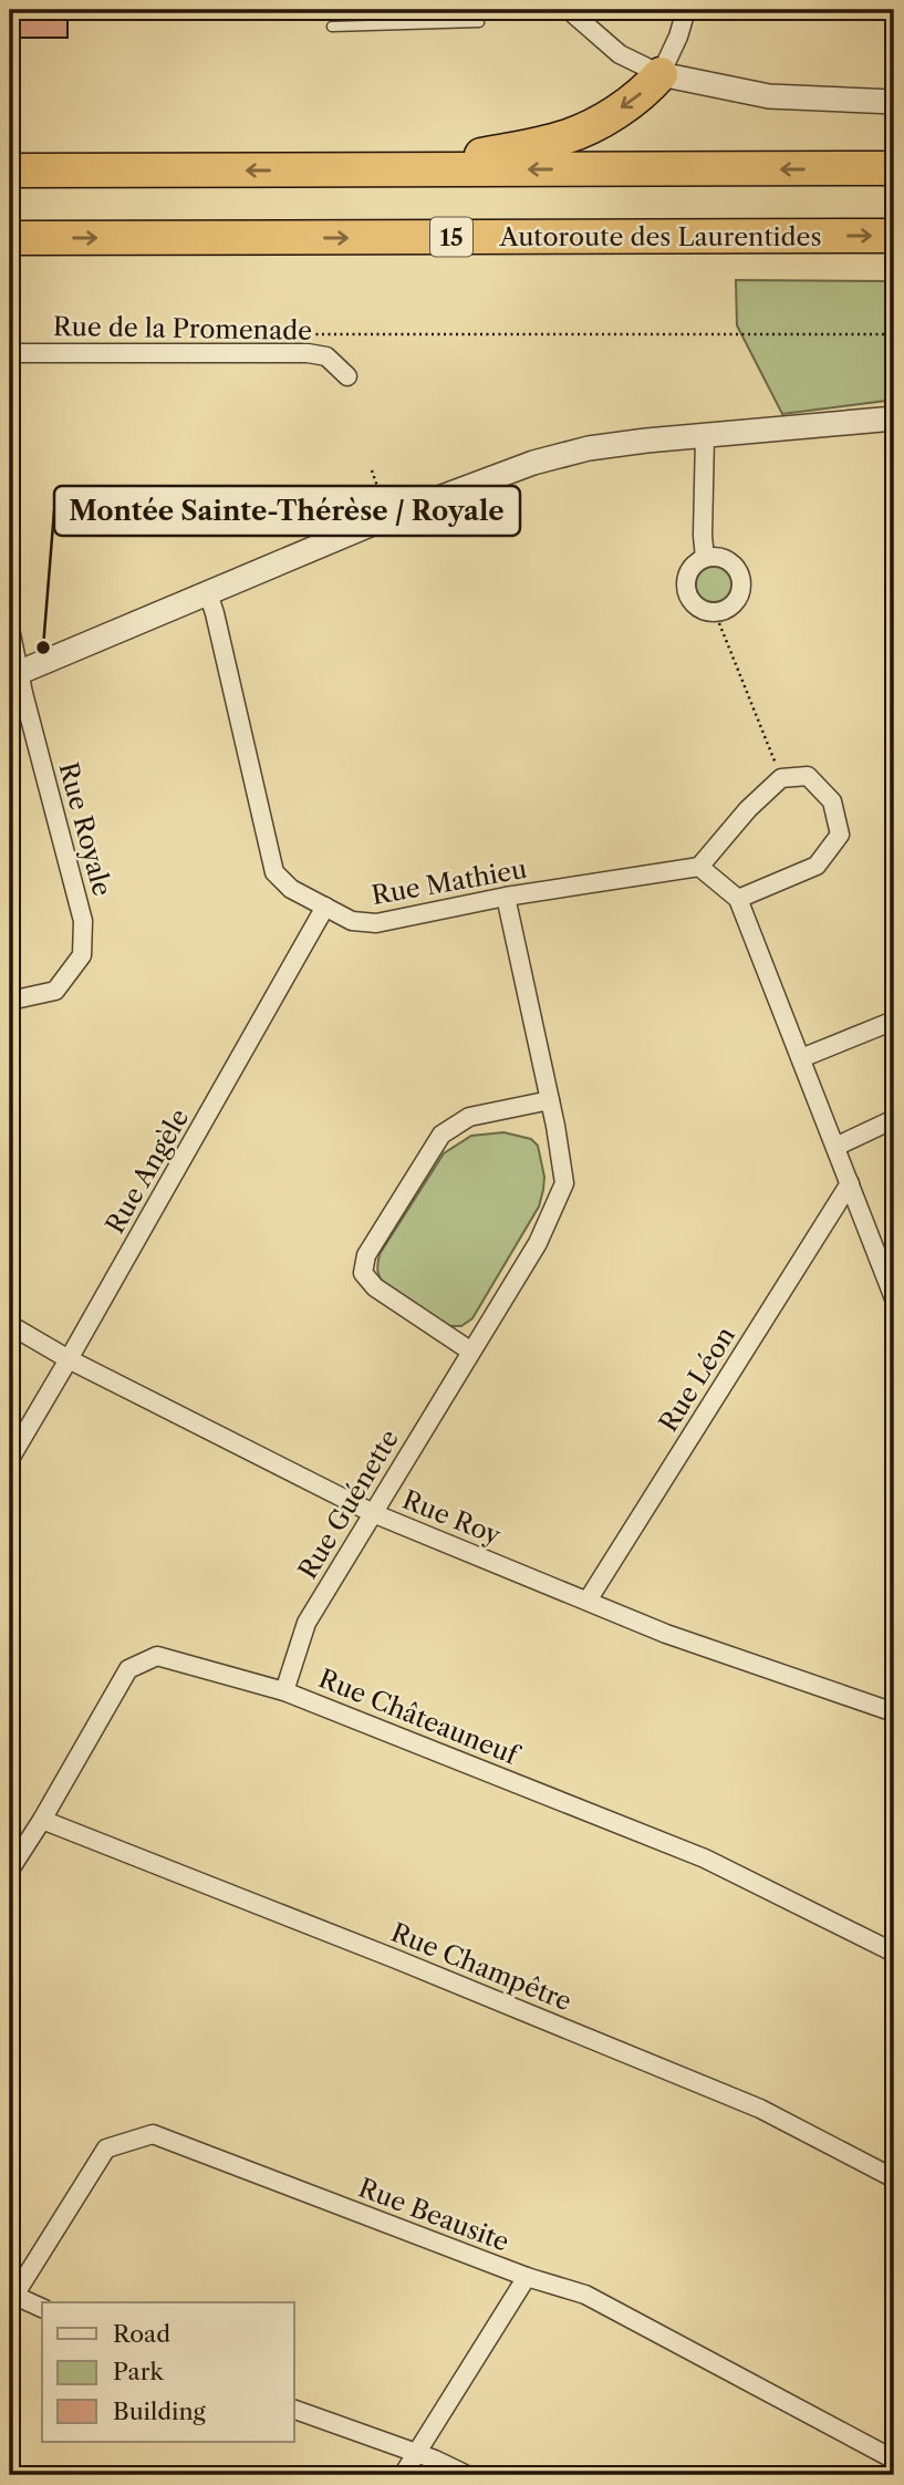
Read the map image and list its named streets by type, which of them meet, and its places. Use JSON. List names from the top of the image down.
{
  "streets": {
    "highway": ["15", "Autoroute des Laurentides"],
    "street": [
      "Rue de la Promenade",
      "Rue Royale",
      "Rue Mathieu",
      "Rue Angèle",
      "Rue Léon",
      "Rue Guénette",
      "Rue Roy",
      "Rue Châteauneuf",
      "Rue Champêtre",
      "Rue Beausite"
    ]
  },
  "crossings": [
    ["Rue Mathieu", "Rue Angèle"],
    ["Rue Mathieu", "Rue Guénette"],
    ["Rue Angèle", "Rue Roy"],
    ["Rue Léon", "Rue Roy"],
    ["Rue Guénette", "Rue Roy"],
    ["Rue Guénette", "Rue Châteauneuf"],
    ["Rue Châteauneuf", "Rue Champêtre"]
  ],
  "places": ["Montée Sainte-Thérèse / Royale"],
  "legend": ["Road", "Park", "Building"]
}
